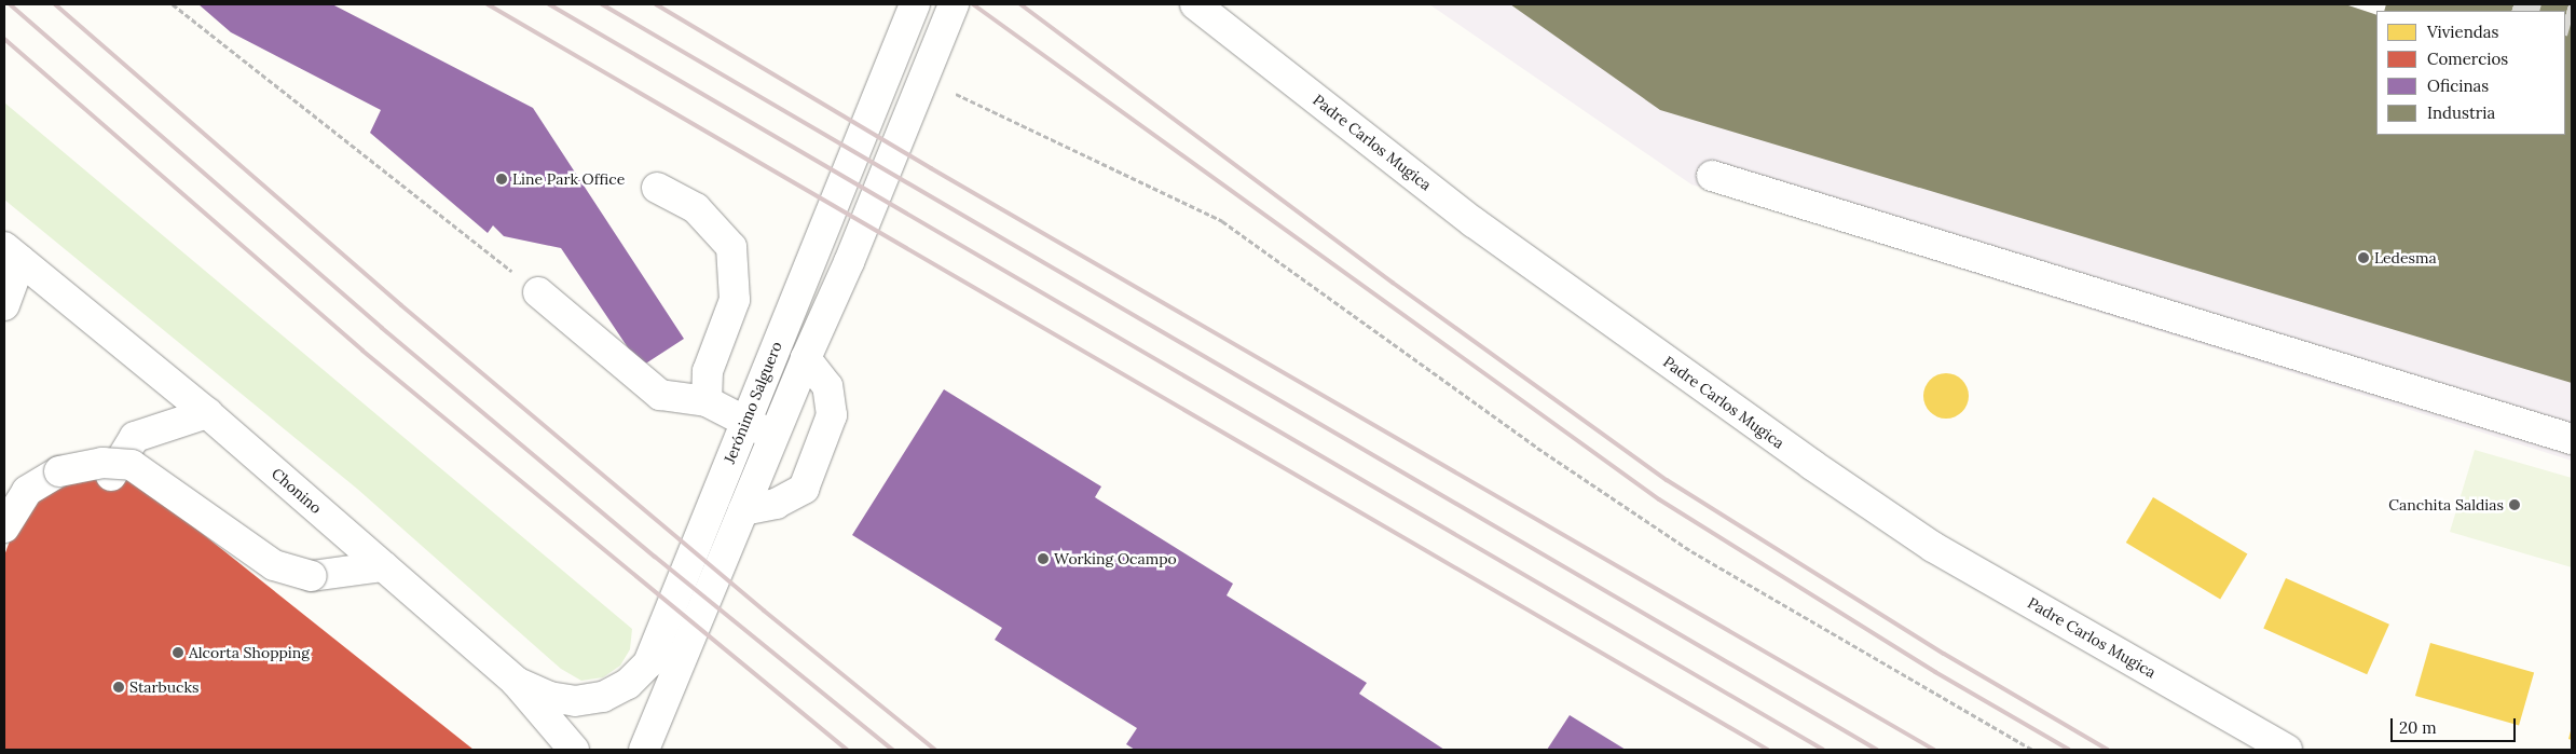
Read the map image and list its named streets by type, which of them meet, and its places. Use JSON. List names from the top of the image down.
{
  "streets": {
    "street": ["Padre Carlos Mugica", "Jerónimo Salguero", "Chonino"]
  },
  "crossings": [
    ["Jerónimo Salguero", "Chonino"]
  ],
  "places": [
    "Line Park Office",
    "Ledesma",
    "Canchita Saldias",
    "Working Ocampo",
    "Alcorta Shopping",
    "Starbucks"
  ],
  "legend": [
    "Viviendas",
    "Comercios",
    "Oficinas",
    "Industria"
  ],
  "scale_bar": "20 m"
}
